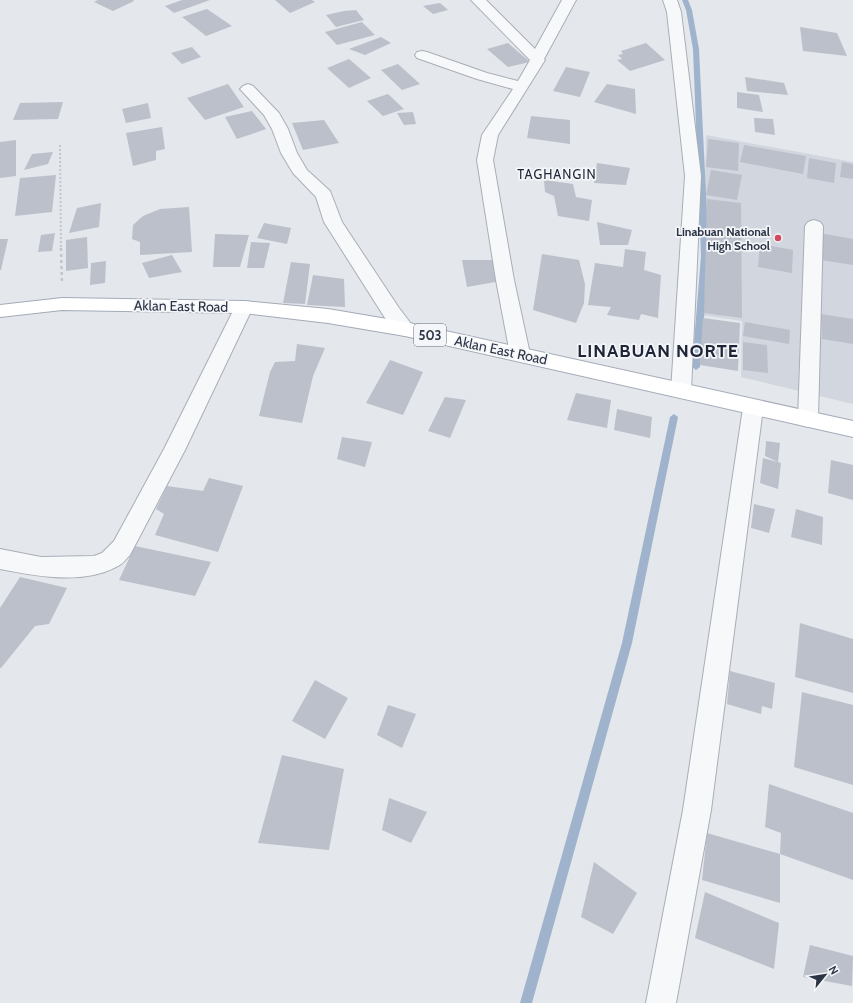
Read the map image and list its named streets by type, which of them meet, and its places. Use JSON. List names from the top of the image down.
{
  "streets": {
    "main road": ["Aklan East Road", "503"]
  },
  "districts": ["TAGHANGIN", "LINABUAN NORTE"],
  "places": ["Linabuan National High School"],
  "north": "top right"
}
